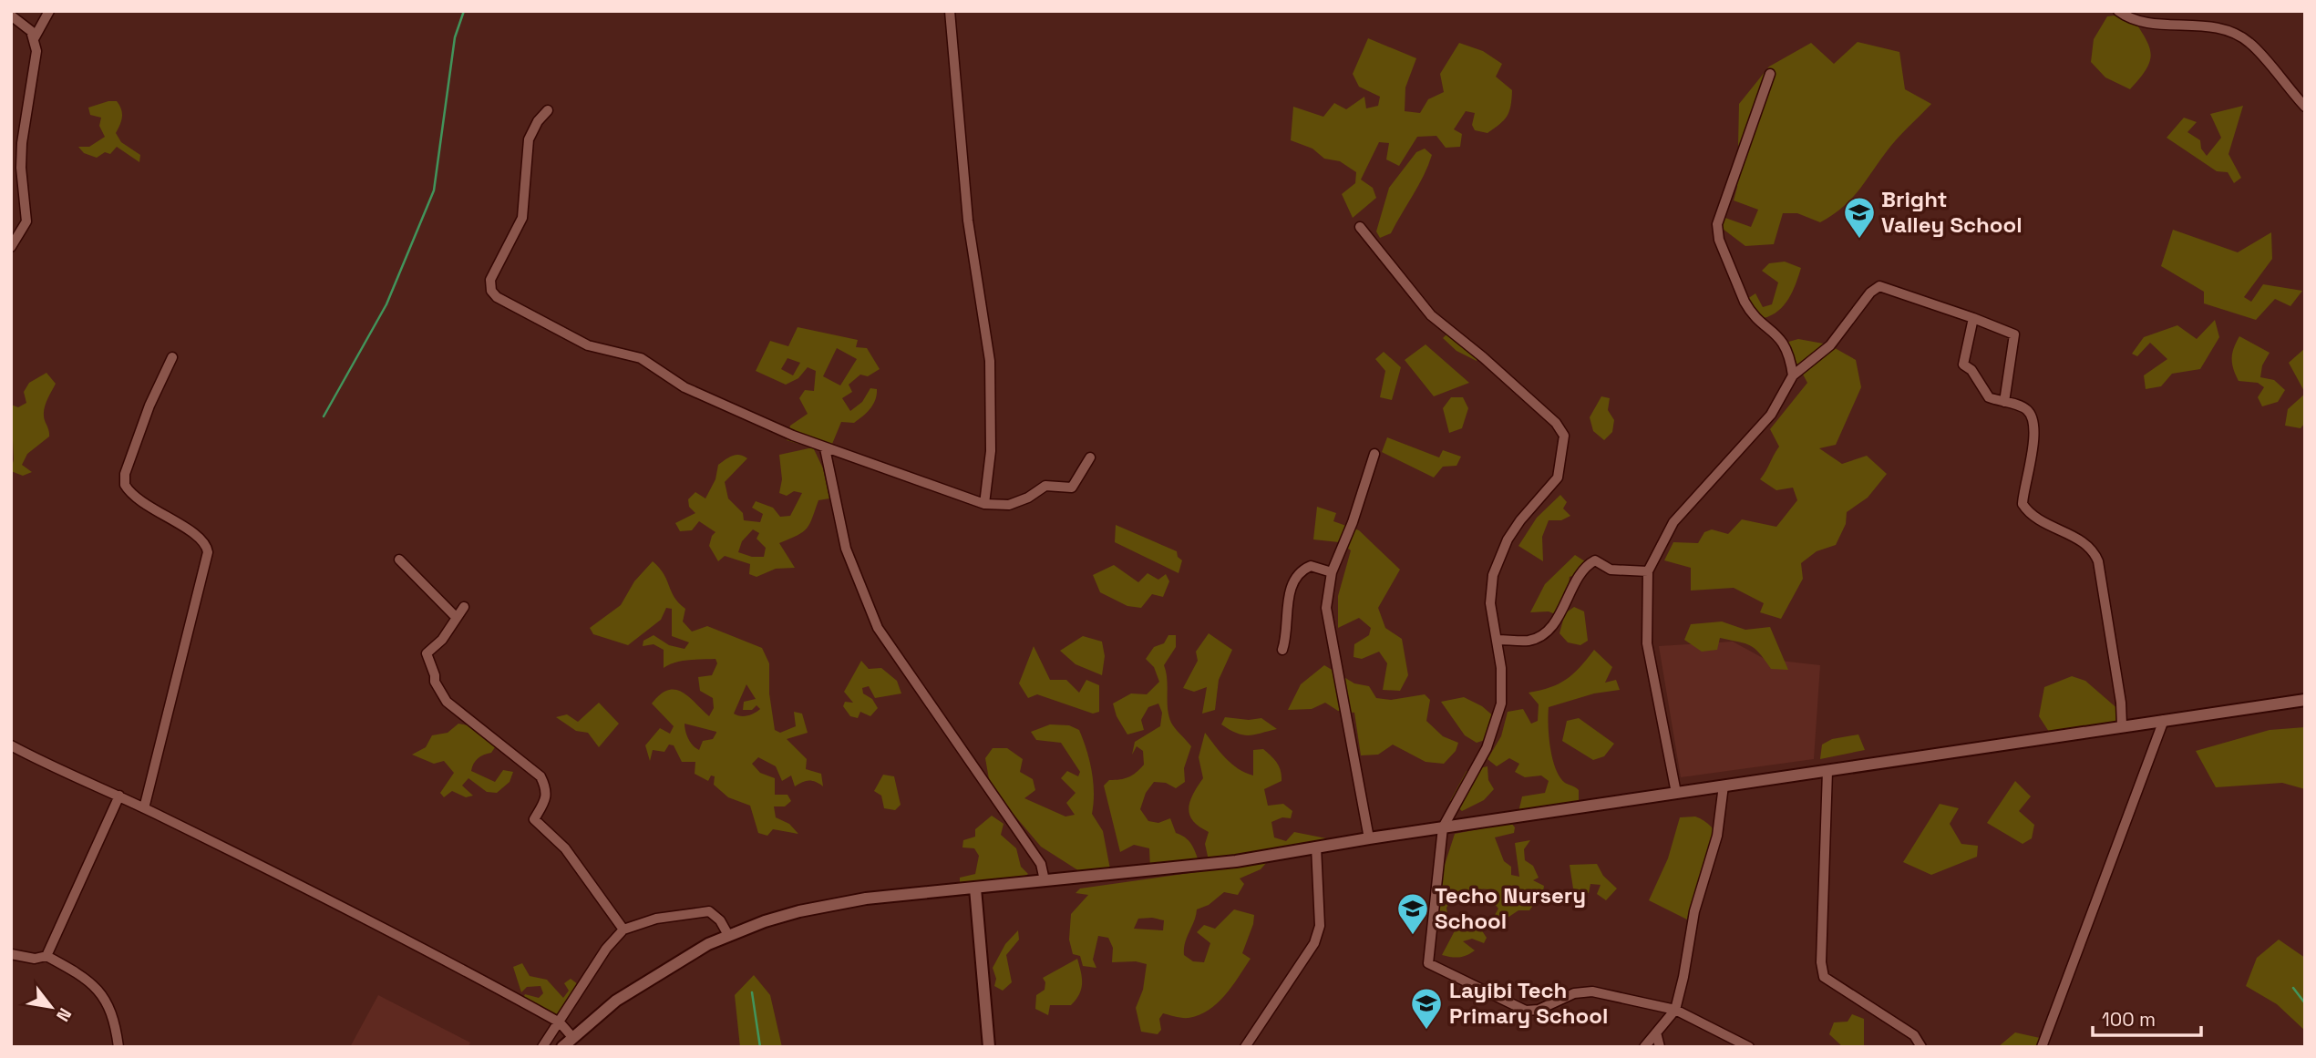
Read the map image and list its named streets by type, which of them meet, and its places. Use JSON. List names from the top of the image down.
{
  "places": {
    "school or university": ["Bright Valley School", "Techo Nursery School", "Layibi Tech Primary School"]
  },
  "scale_bar": "100 m",
  "north": "bottom right"
}
